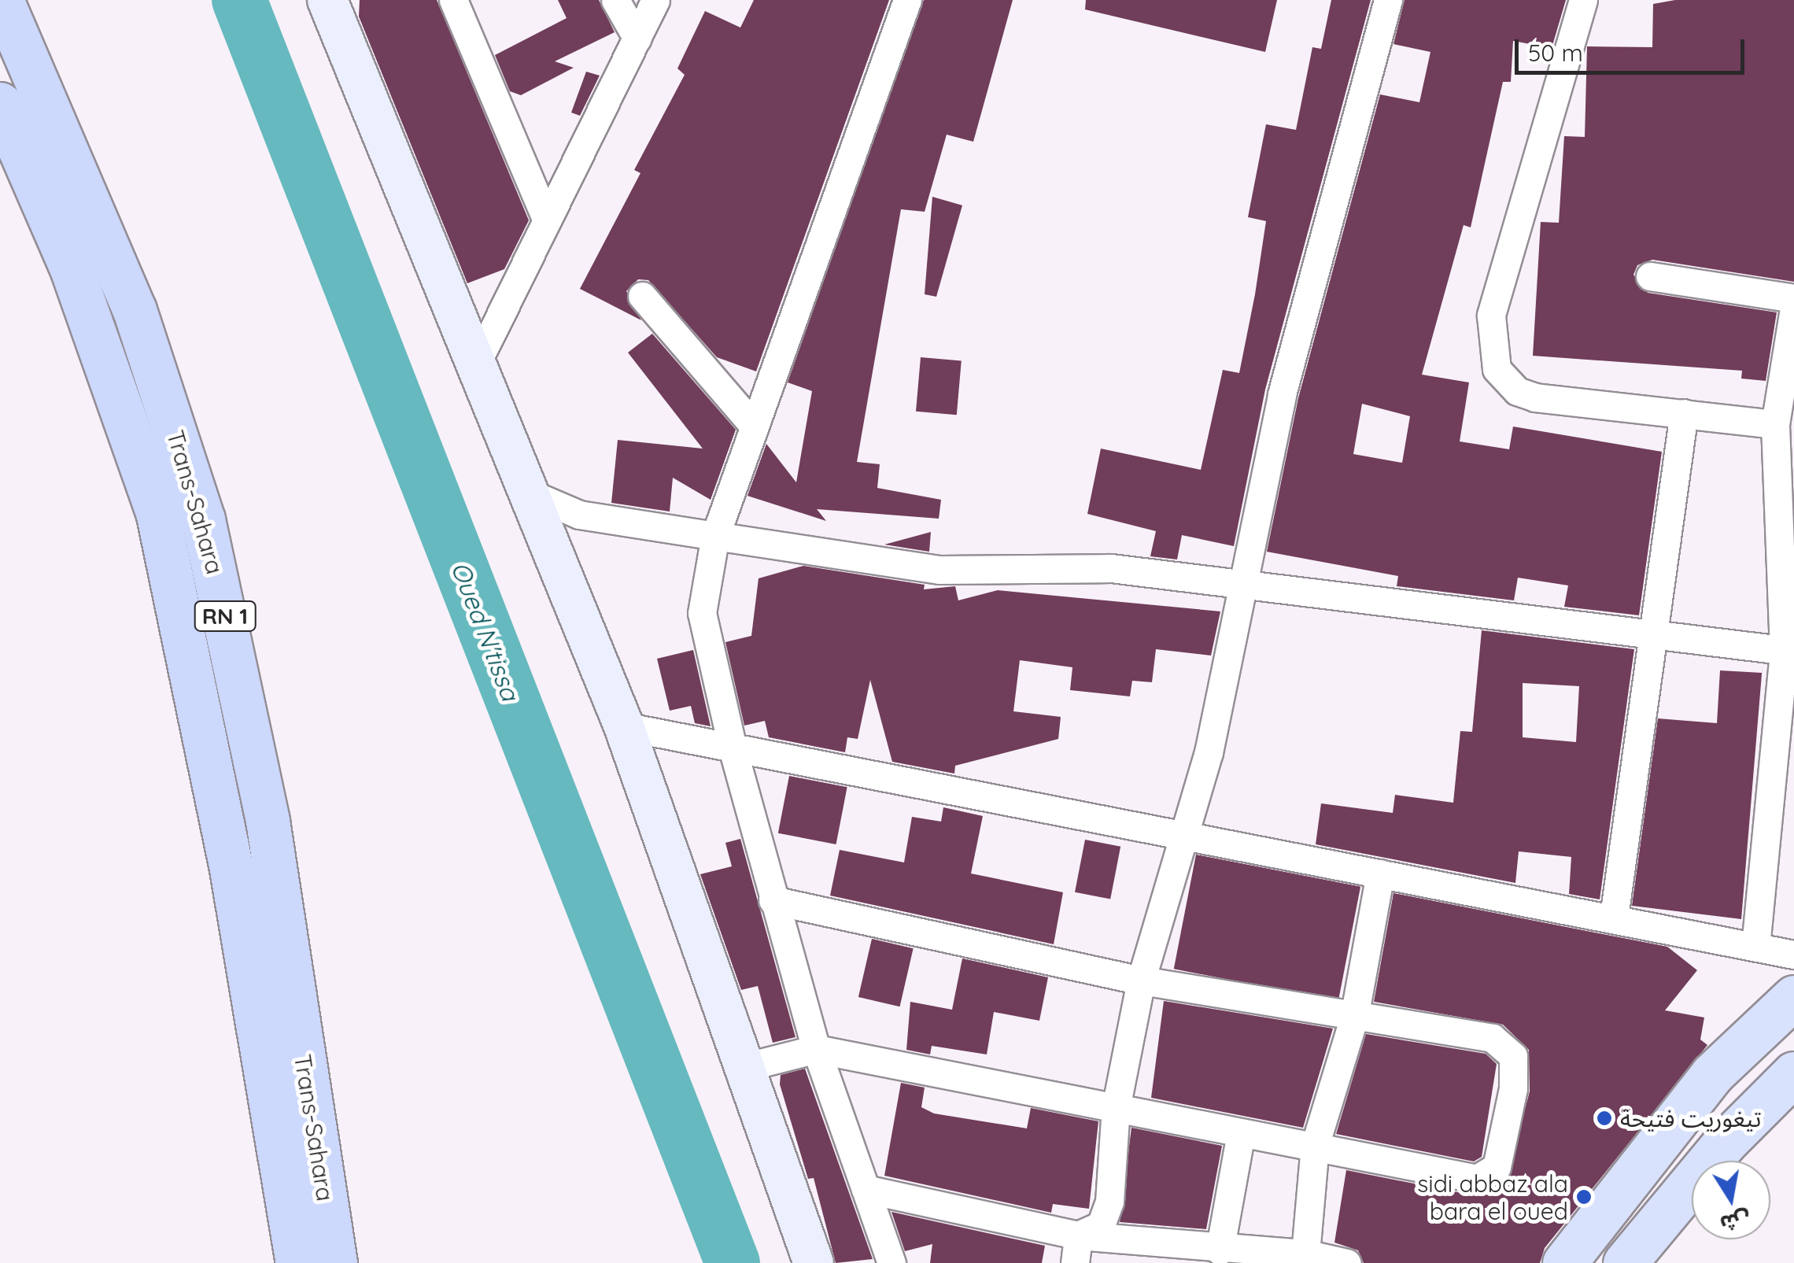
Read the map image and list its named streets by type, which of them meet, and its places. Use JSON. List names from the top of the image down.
{
  "streets": {
    "highway": ["Trans-Sahara", "RN 1"]
  },
  "water": ["Oued N'tissa"],
  "places": ["تيغوريت فتيحة", "sidi abbaz ala bara el oued"],
  "scale_bar": "50 m",
  "north": "bottom"
}
